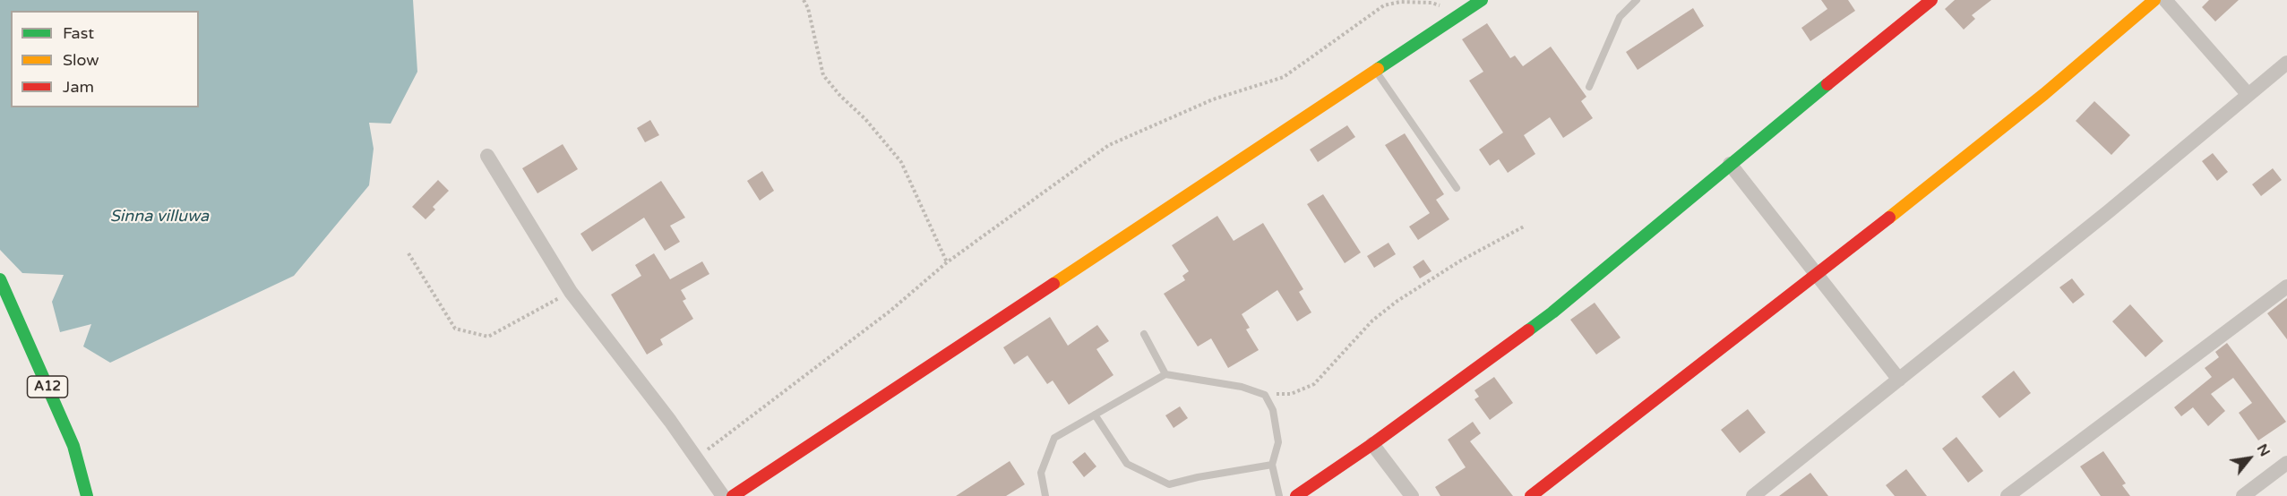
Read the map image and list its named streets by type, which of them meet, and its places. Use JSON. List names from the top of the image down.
{
  "streets": {
    "main road": ["A12"]
  },
  "water": ["Sinna villuwa"],
  "legend": ["Fast", "Slow", "Jam"],
  "north": "top right"
}
